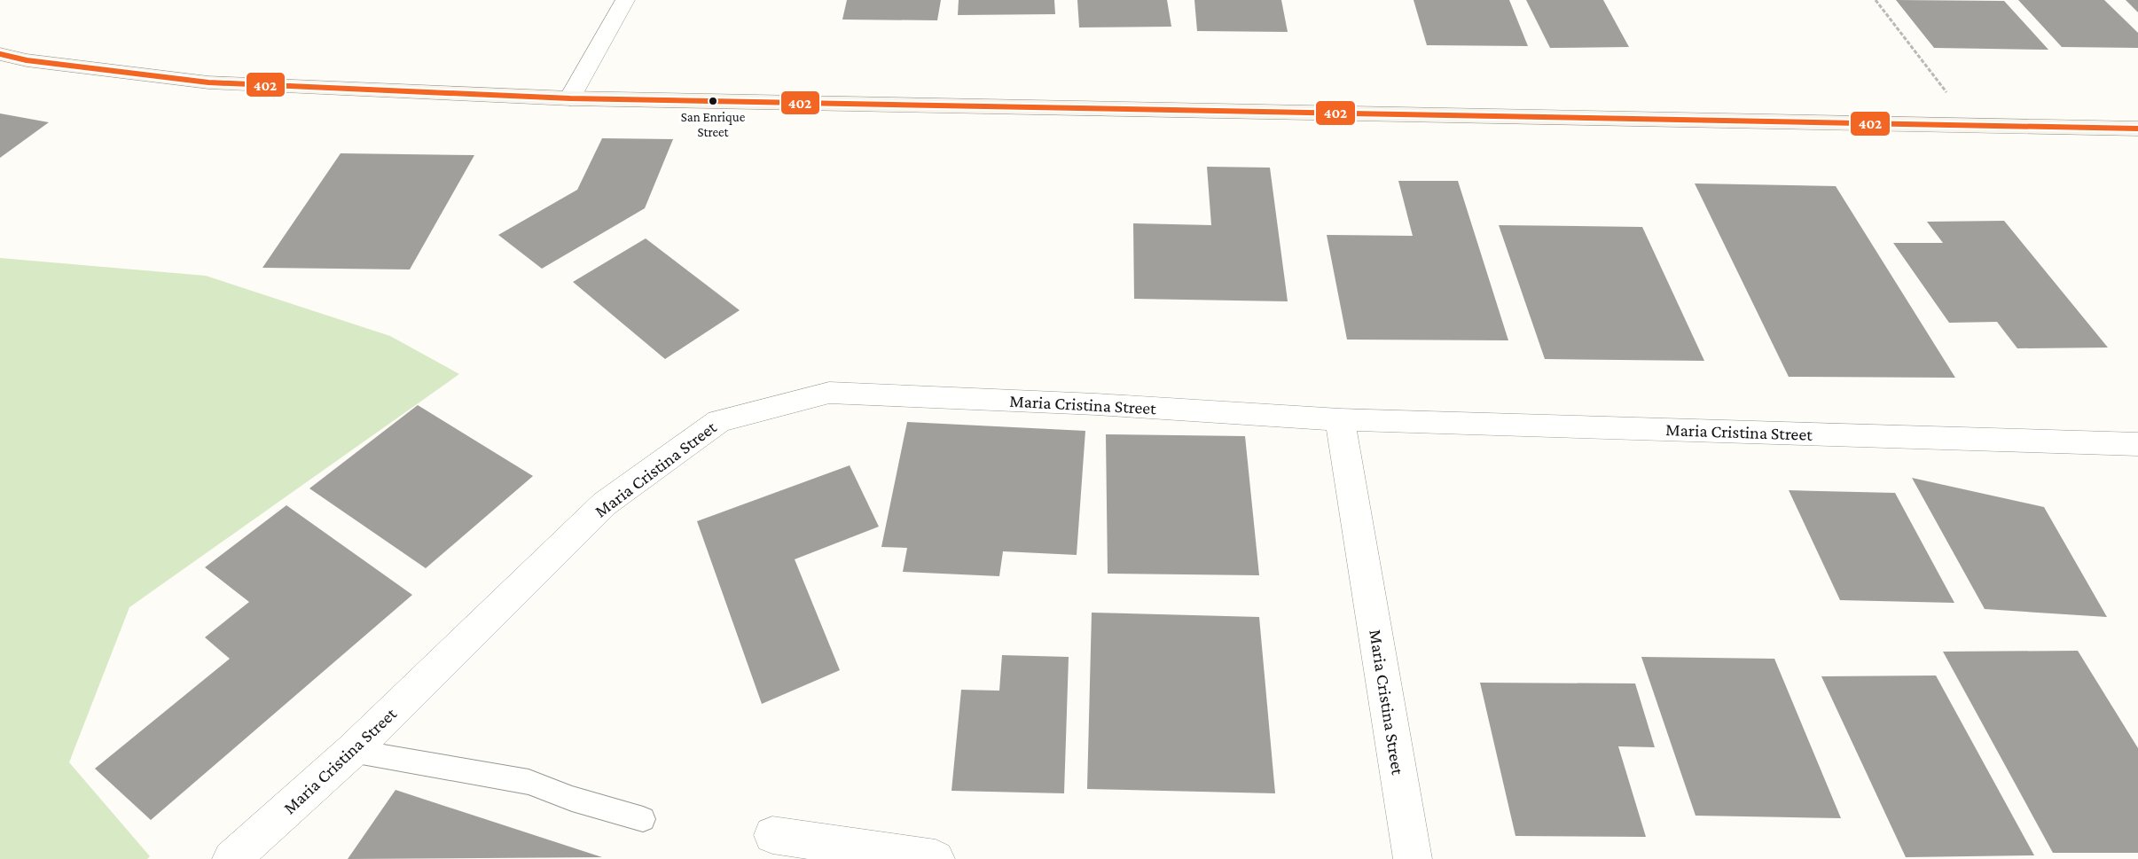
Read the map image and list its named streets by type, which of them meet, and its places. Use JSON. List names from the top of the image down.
{
  "streets": {
    "street": ["Maria Cristina Street"]
  },
  "places": ["San Enrique Street"],
  "lines": ["transit line 402"]
}
